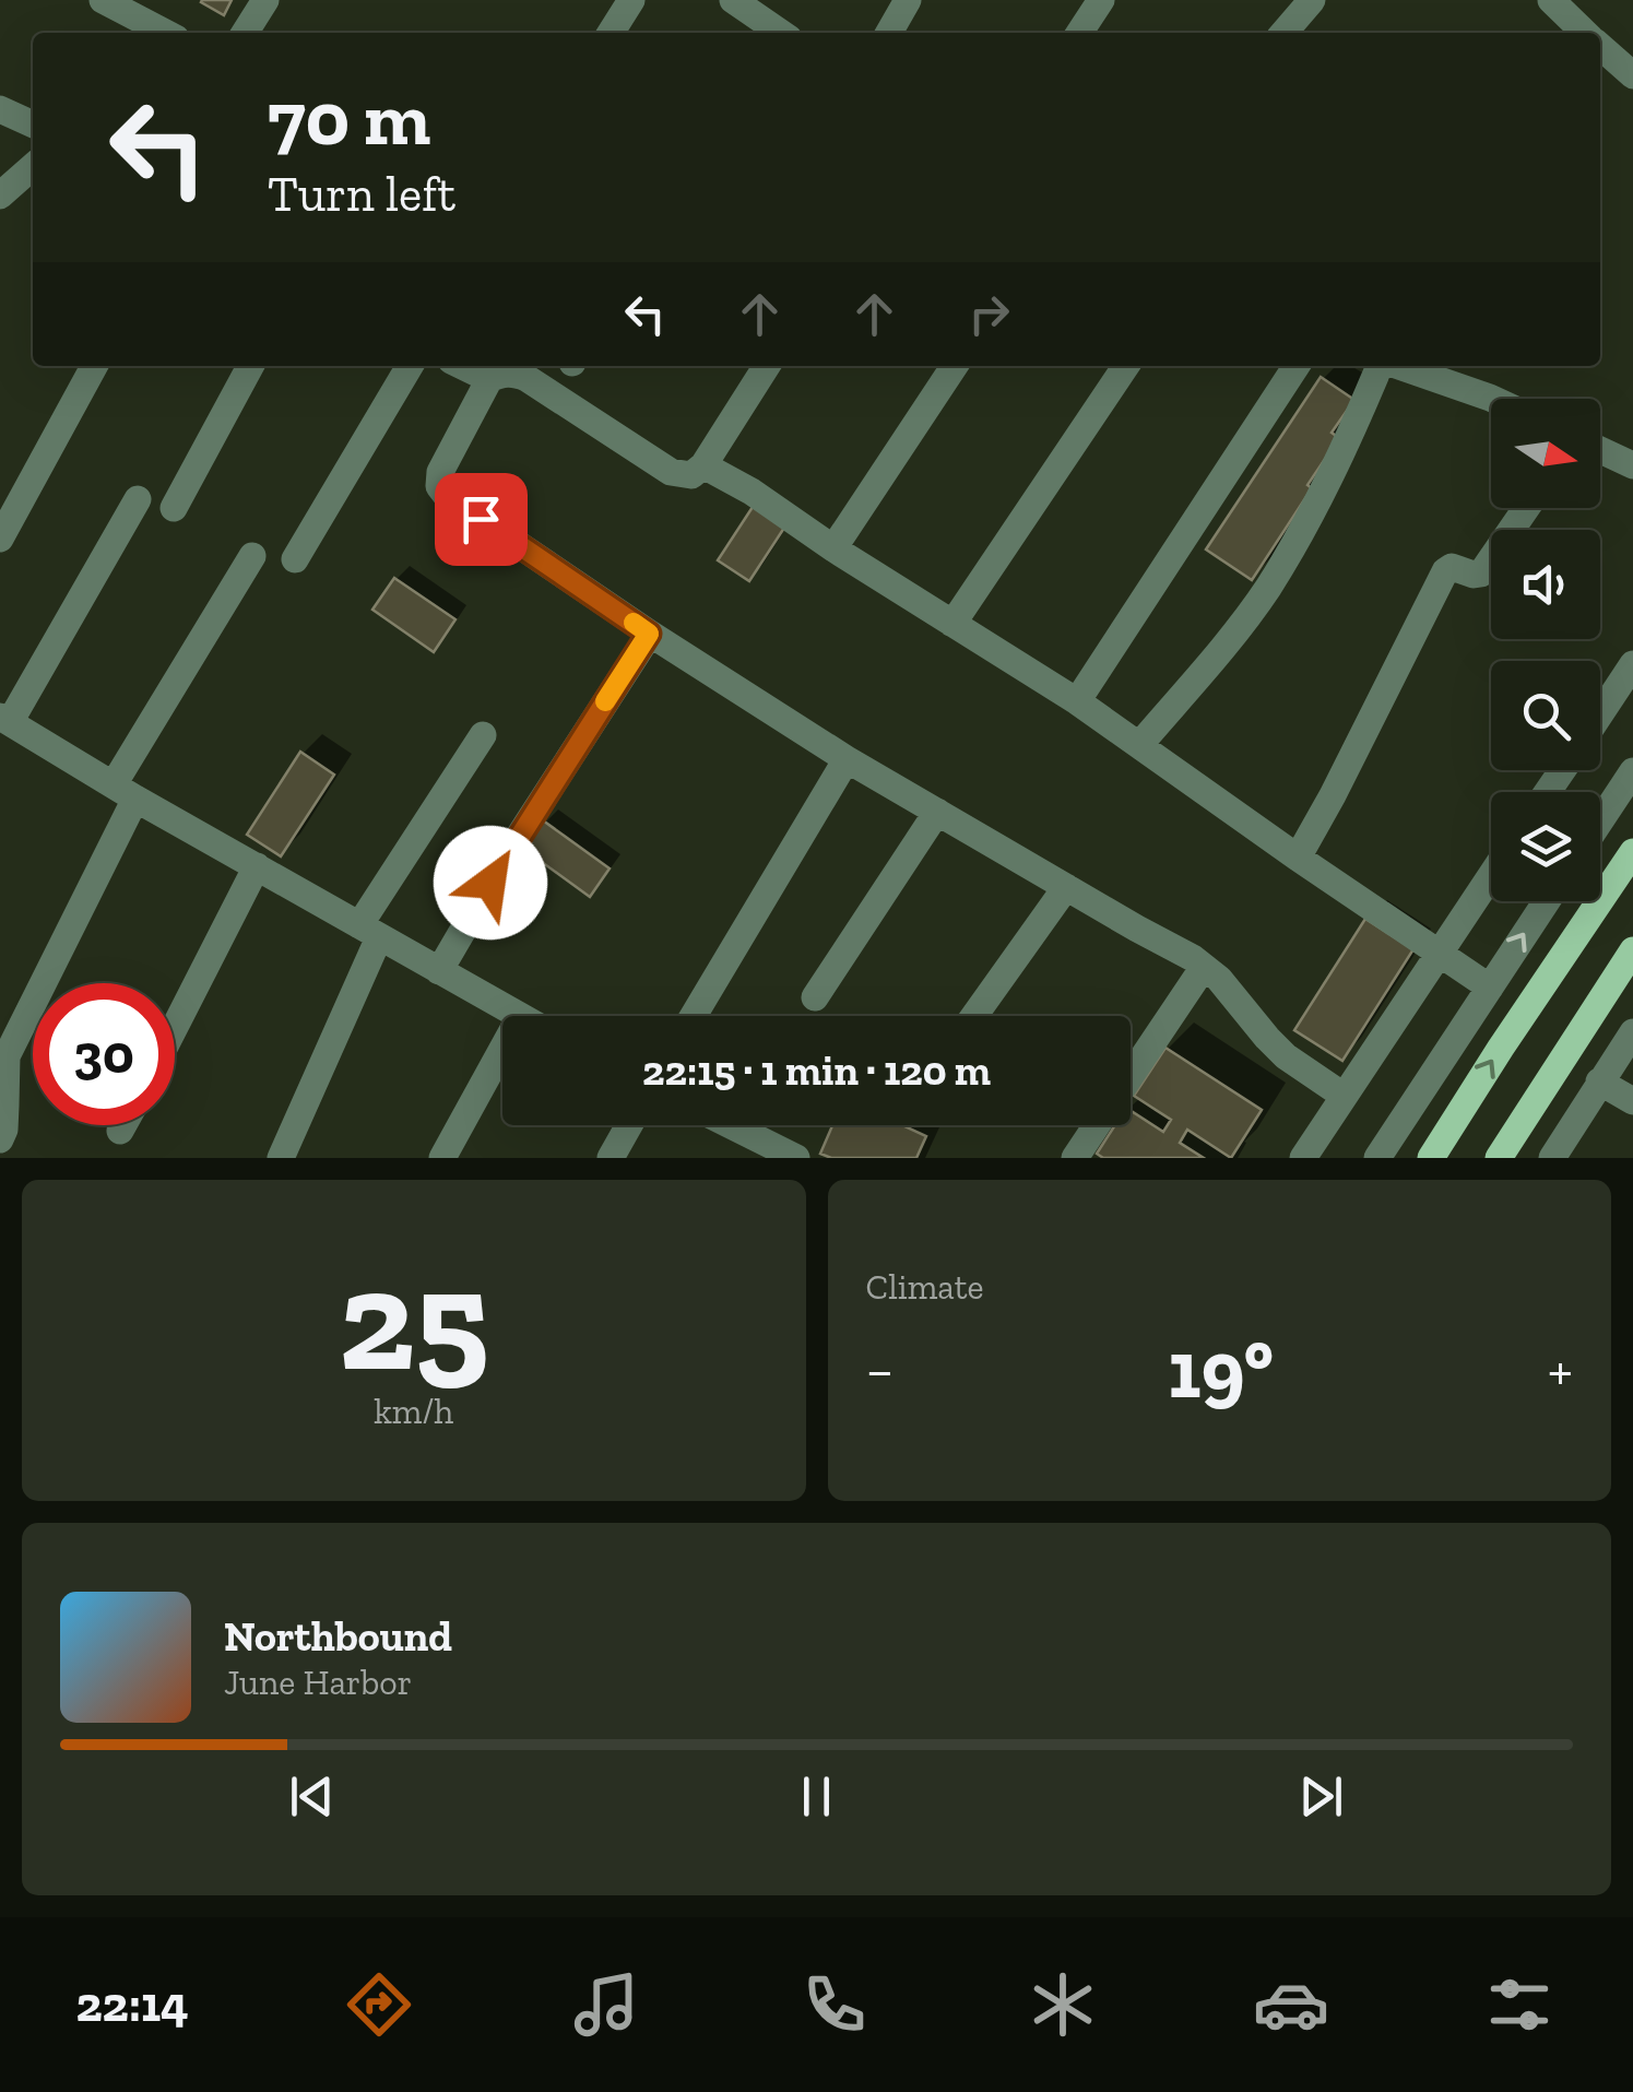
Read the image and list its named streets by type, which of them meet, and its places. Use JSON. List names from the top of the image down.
{
  "north": "right",
  "page": {
    "turn": ["70 m", "Turn left"],
    "limit": "30",
    "trip": "22:15 · 1 min · 120 m",
    "tile": [
      ["25", "km/h"],
      "Climate"
    ],
    "heat": ["−", "19°", "+"],
    "song": ["Northbound", "June Harbor"],
    "tabs": "22:14"
  }
}
